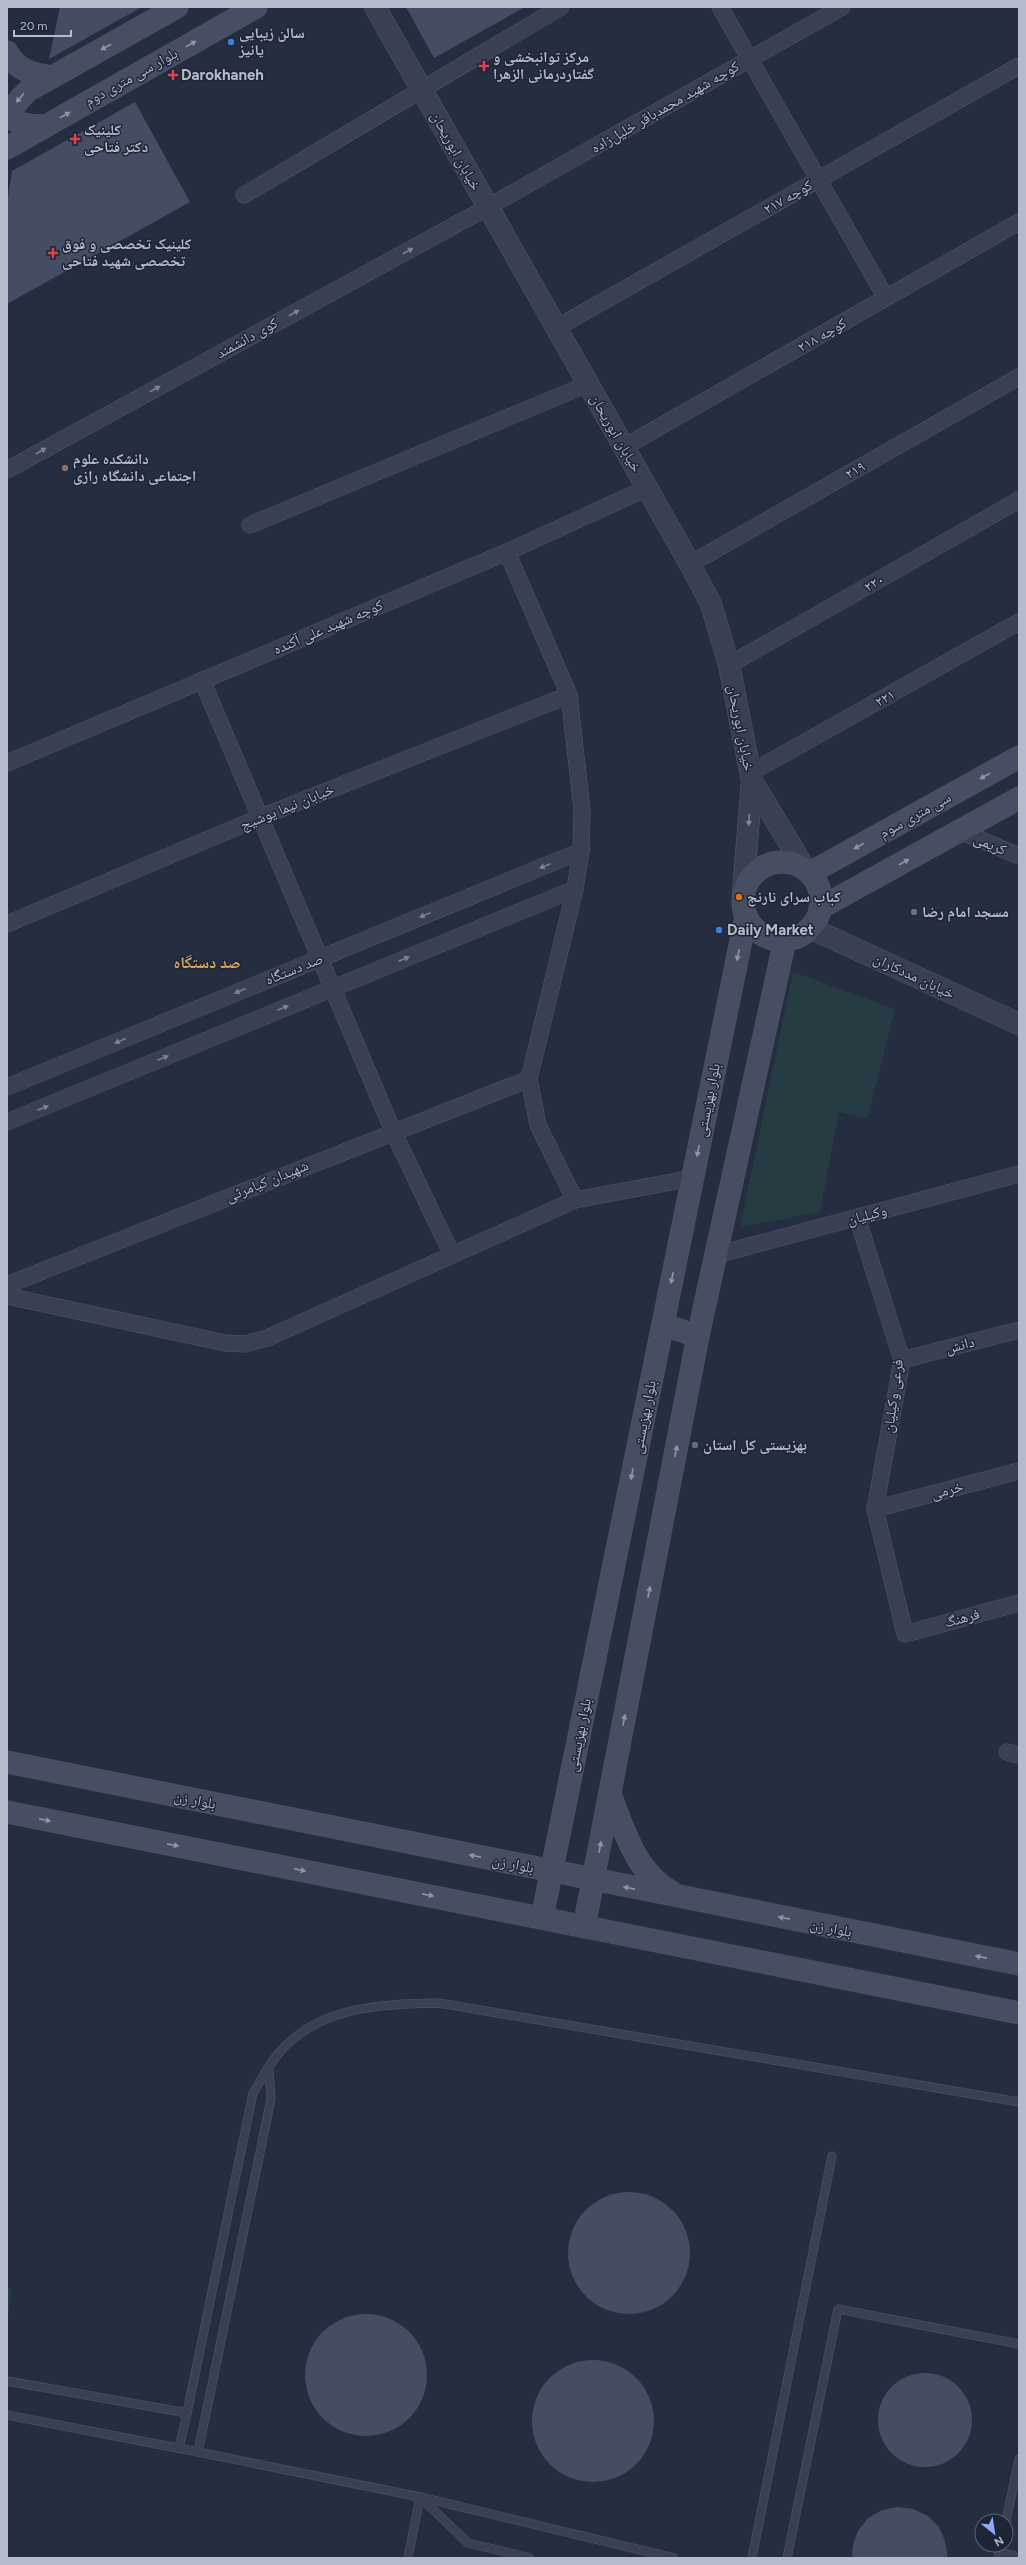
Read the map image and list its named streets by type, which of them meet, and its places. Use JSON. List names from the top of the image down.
{
  "streets": {
    "main road": [
      "بلوار سی متری دوم",
      "سی متری سوم",
      "بلوار بهزیستی",
      "بلوار زن"
    ],
    "street": [
      "کوچه شهید محمدباقر خلیل‌زاده",
      "خیابان ابوریحان",
      "کوچه ۲۱۷",
      "کوچه ۲۱۸",
      "کوی دانشمند",
      "۲۱۹",
      "۲۲۰",
      "کوچه شهید علی آکنده",
      "۲۲۱",
      "خیابان نیما یوشیج",
      "کریمی",
      "صد دستگاه",
      "خیابان مددکاران",
      "شهیدان کیامرثی",
      "وکیلیان",
      "دانش",
      "فرعی وکیلیان",
      "خرمی",
      "فرهنگ"
    ]
  },
  "crossings": [
    ["کوچه شهید محمدباقر خلیل‌زاده", "خیابان ابوریحان"],
    ["کوچه شهید محمدباقر خلیل‌زاده", "کوی دانشمند"],
    ["خیابان ابوریحان", "کوچه ۲۱۷"],
    ["خیابان ابوریحان", "کوچه ۲۱۸"],
    ["خیابان ابوریحان", "کوی دانشمند"],
    ["خیابان ابوریحان", "۲۱۹"],
    ["خیابان ابوریحان", "۲۲۰"],
    ["خیابان ابوریحان", "کوچه شهید علی آکنده"],
    ["خیابان ابوریحان", "۲۲۱"],
    ["خیابان ابوریحان", "سی متری سوم"],
    ["خیابان ابوریحان", "خیابان مددکاران"],
    ["خیابان ابوریحان", "بلوار بهزیستی"],
    ["سی متری سوم", "خیابان مددکاران"],
    ["سی متری سوم", "بلوار بهزیستی"],
    ["خیابان مددکاران", "بلوار بهزیستی"],
    ["بلوار بهزیستی", "بلوار زن"],
    ["وکیلیان", "فرعی وکیلیان"],
    ["دانش", "فرعی وکیلیان"],
    ["فرعی وکیلیان", "خرمی"],
    ["فرعی وکیلیان", "فرهنگ"],
    ["خرمی", "فرهنگ"]
  ],
  "districts": ["صد دستگاه"],
  "places": {
    "other": [
      "سالن زیبایی یانیز",
      "دانشکده علوم اجتماعی دانشگاه رازی",
      "کباب سرای نارنج",
      "مسجد امام رضا",
      "Daily Market",
      "بهزیستی کل استان"
    ],
    "health": [
      "مرکز توانبخشی و گفتاردرمانی الزهرا",
      "Darokhaneh",
      "کلینیک دکتر فتاحی",
      "کلینیک تخصصی و فوق تخصصی شهید فتاحی"
    ]
  },
  "scale_bar": "20 m",
  "north": "bottom right"
}
